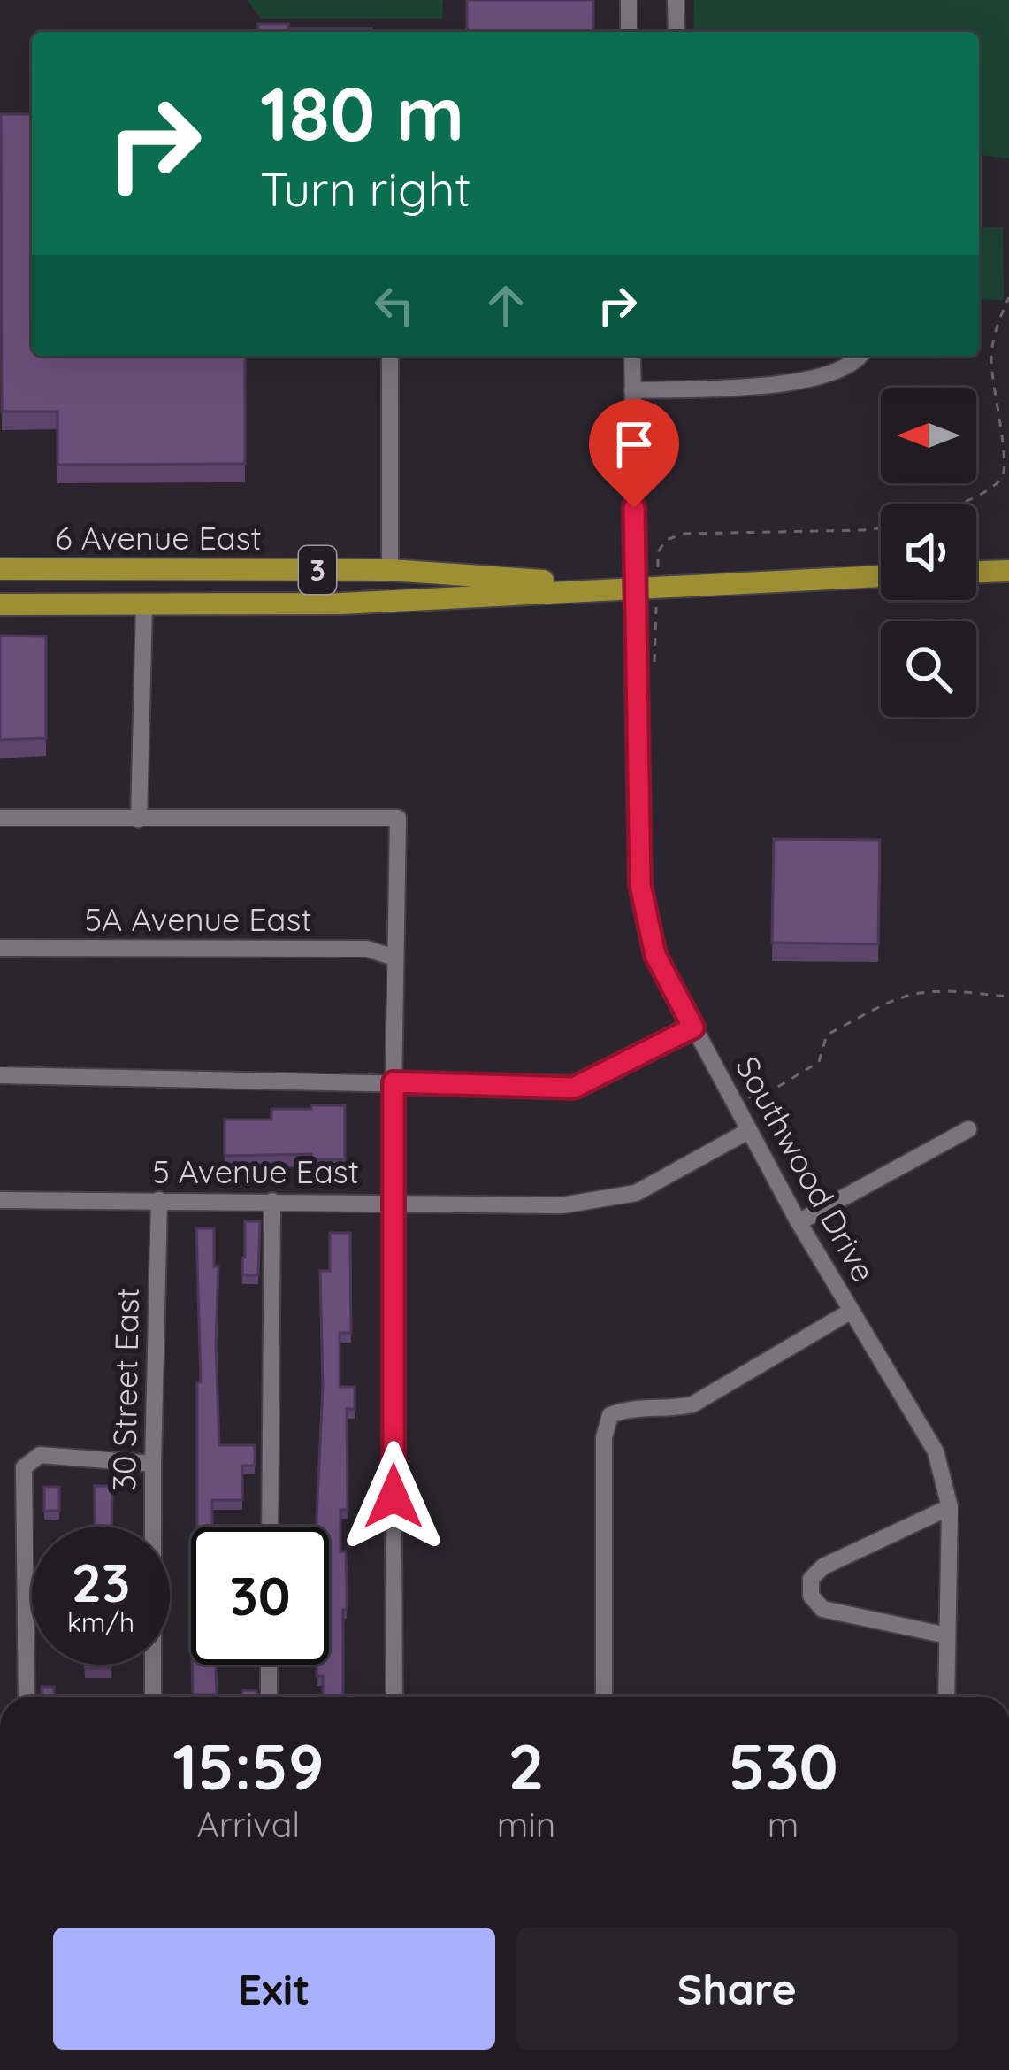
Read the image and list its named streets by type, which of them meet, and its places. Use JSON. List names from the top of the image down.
{
  "streets": {
    "main road": ["6 Avenue East", "3"],
    "street": [
      "5A Avenue East",
      "Southwood Drive",
      "5 Avenue East",
      "30 Street East"
    ]
  },
  "crossings": [
    ["6 Avenue East", "Southwood Drive"],
    ["Southwood Drive", "5 Avenue East"],
    ["5 Avenue East", "30 Street East"]
  ],
  "north": "left",
  "page": {
    "turn": ["180 m", "Turn right"],
    "speed": "23 km/h",
    "limit": "30",
    "eta": [
      "15:59",
      "Arrival",
      "2",
      "min",
      "530",
      "m"
    ],
    "buttons": ["Exit", "Share"]
  }
}
